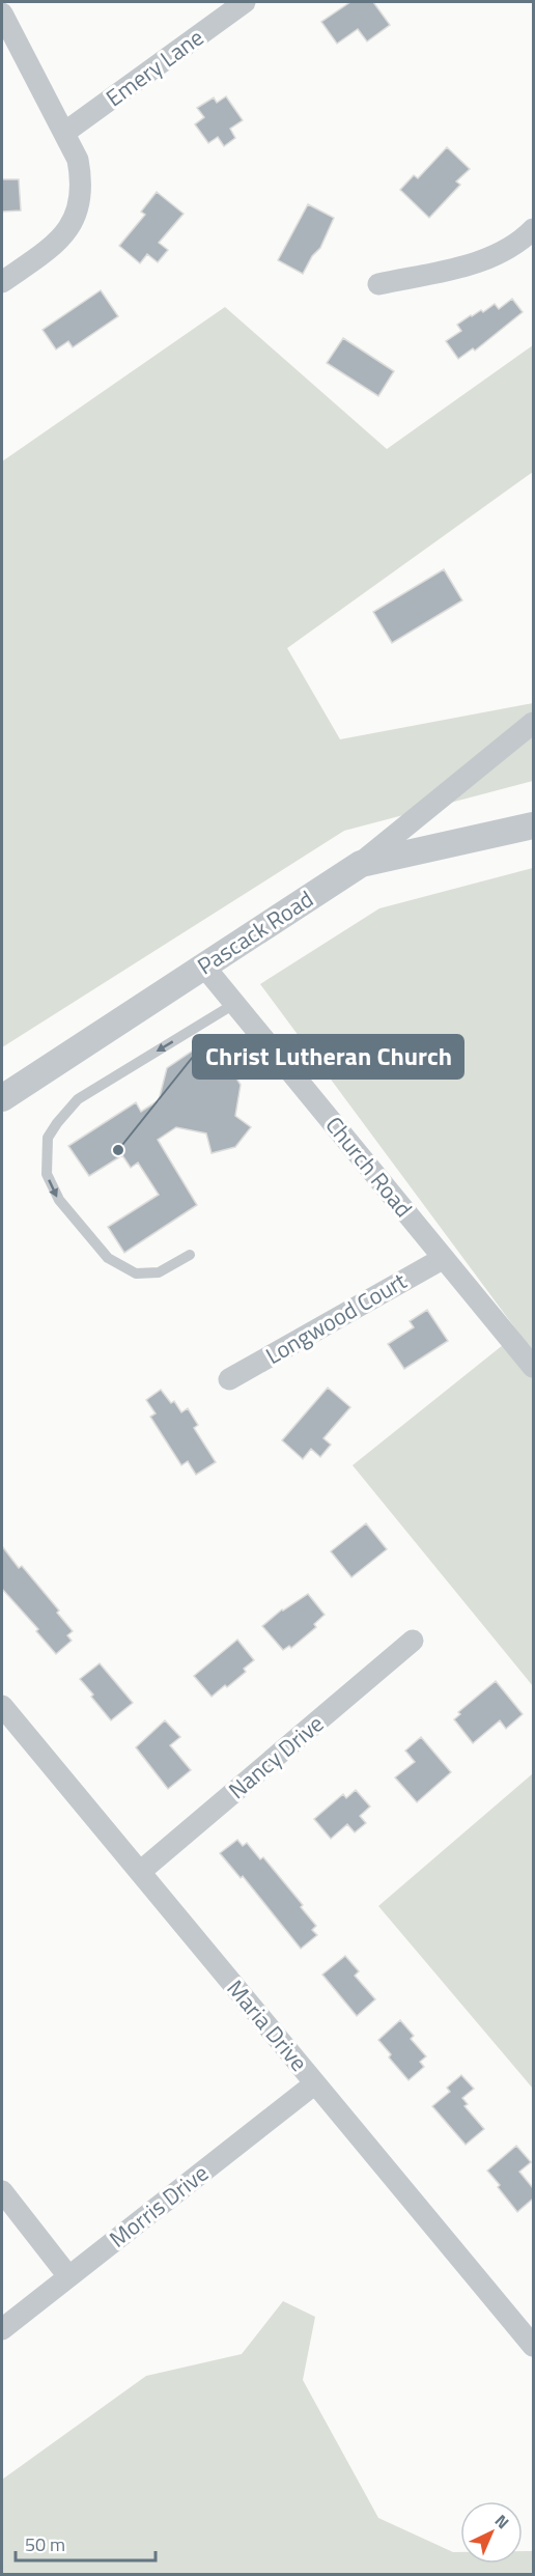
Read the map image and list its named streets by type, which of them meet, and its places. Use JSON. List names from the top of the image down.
{
  "streets": {
    "street": [
      "Emery Lane",
      "Pascack Road",
      "Church Road",
      "Longwood Court",
      "Nancy Drive",
      "Maria Drive",
      "Morris Drive"
    ]
  },
  "crossings": [
    ["Pascack Road", "Church Road"],
    ["Church Road", "Longwood Court"],
    ["Nancy Drive", "Maria Drive"],
    ["Maria Drive", "Morris Drive"]
  ],
  "places": ["Christ Lutheran Church"],
  "scale_bar": "50 m",
  "north": "top right"
}
